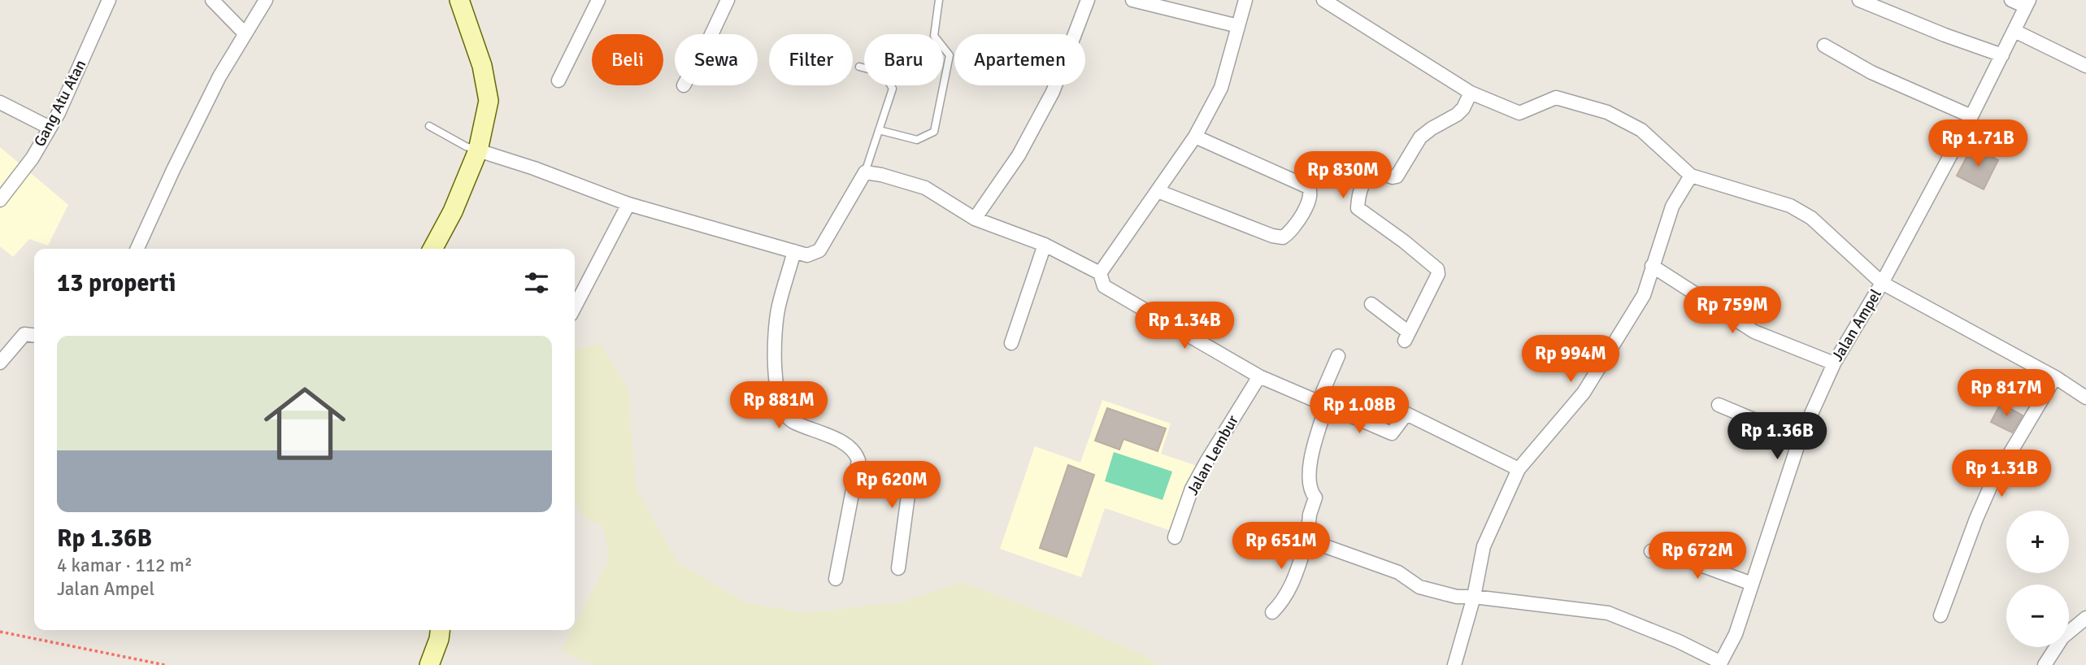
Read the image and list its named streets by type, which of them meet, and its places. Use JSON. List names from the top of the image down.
{
  "streets": {
    "street": ["Gang Atu Atan", "Jalan Ampel", "Jalan Lembur"]
  },
  "page": {
    "chip": [
      "Beli",
      "Sewa",
      "Filter",
      "Baru",
      "Apartemen"
    ],
    "price": [
      "Rp 1.71B",
      "Rp 830M",
      "Rp 759M",
      "Rp 1.34B",
      "Rp 994M",
      "Rp 817M",
      "Rp 881M",
      "Rp 1.08B",
      "Rp 1.36B",
      "Rp 1.31B",
      "Rp 620M",
      "Rp 651M",
      "Rp 672M"
    ],
    "heading": "13 properti",
    "list": [
      {
        "name": "Rp 1.36B",
        "note": "4 kamar · 112 m² · Jalan Ampel"
      }
    ],
    "map_buttons": ["+", "−"]
  }
}
